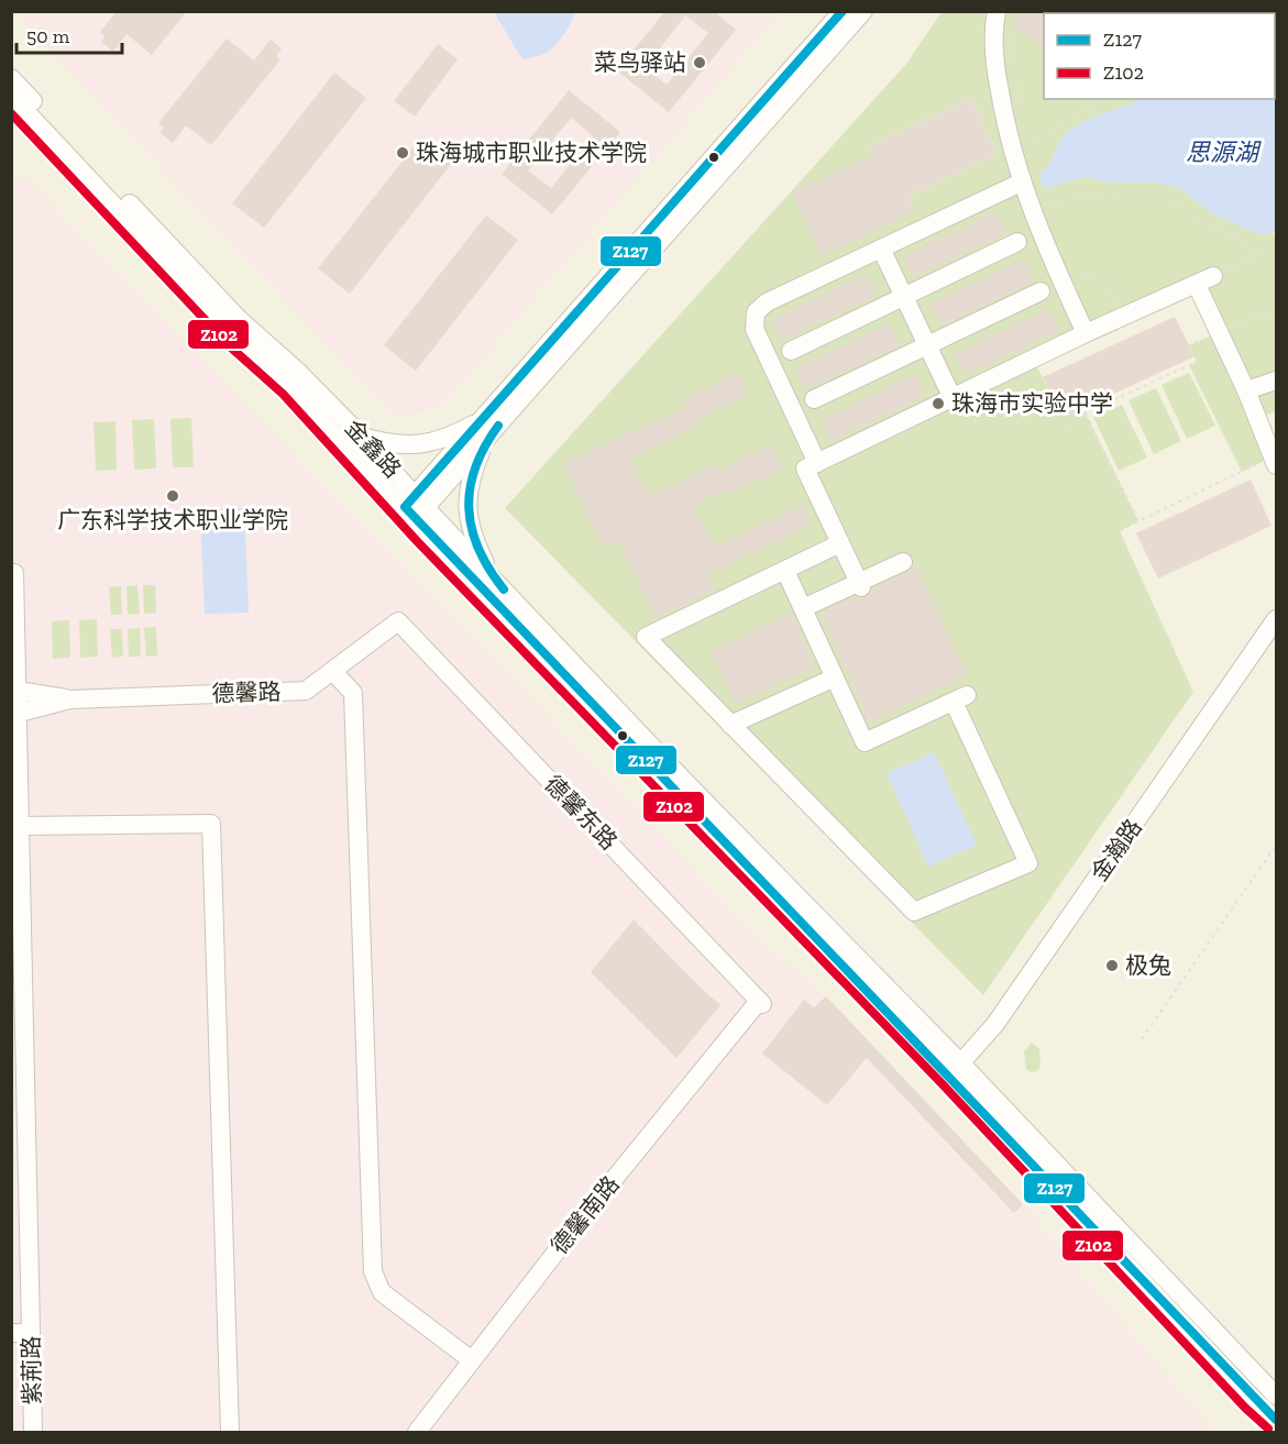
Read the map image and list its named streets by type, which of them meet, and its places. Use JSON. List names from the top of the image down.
{
  "streets": {
    "street": [
      "金鑫路",
      "德馨路",
      "德馨东路",
      "金瀚路",
      "德馨南路",
      "紫荊路"
    ]
  },
  "crossings": [
    ["金鑫路", "金瀚路"],
    ["德馨路", "德馨东路"],
    ["德馨路", "紫荊路"],
    ["德馨东路", "德馨南路"]
  ],
  "water": ["思源湖"],
  "places": [
    "菜鸟驿站",
    "珠海城市职业技术学院",
    "珠海市实验中学",
    "广东科学技术职业学院",
    "极兔"
  ],
  "lines": ["transit line Z127", "transit line Z102"],
  "legend": ["Z127", "Z102"],
  "scale_bar": "50 m"
}
